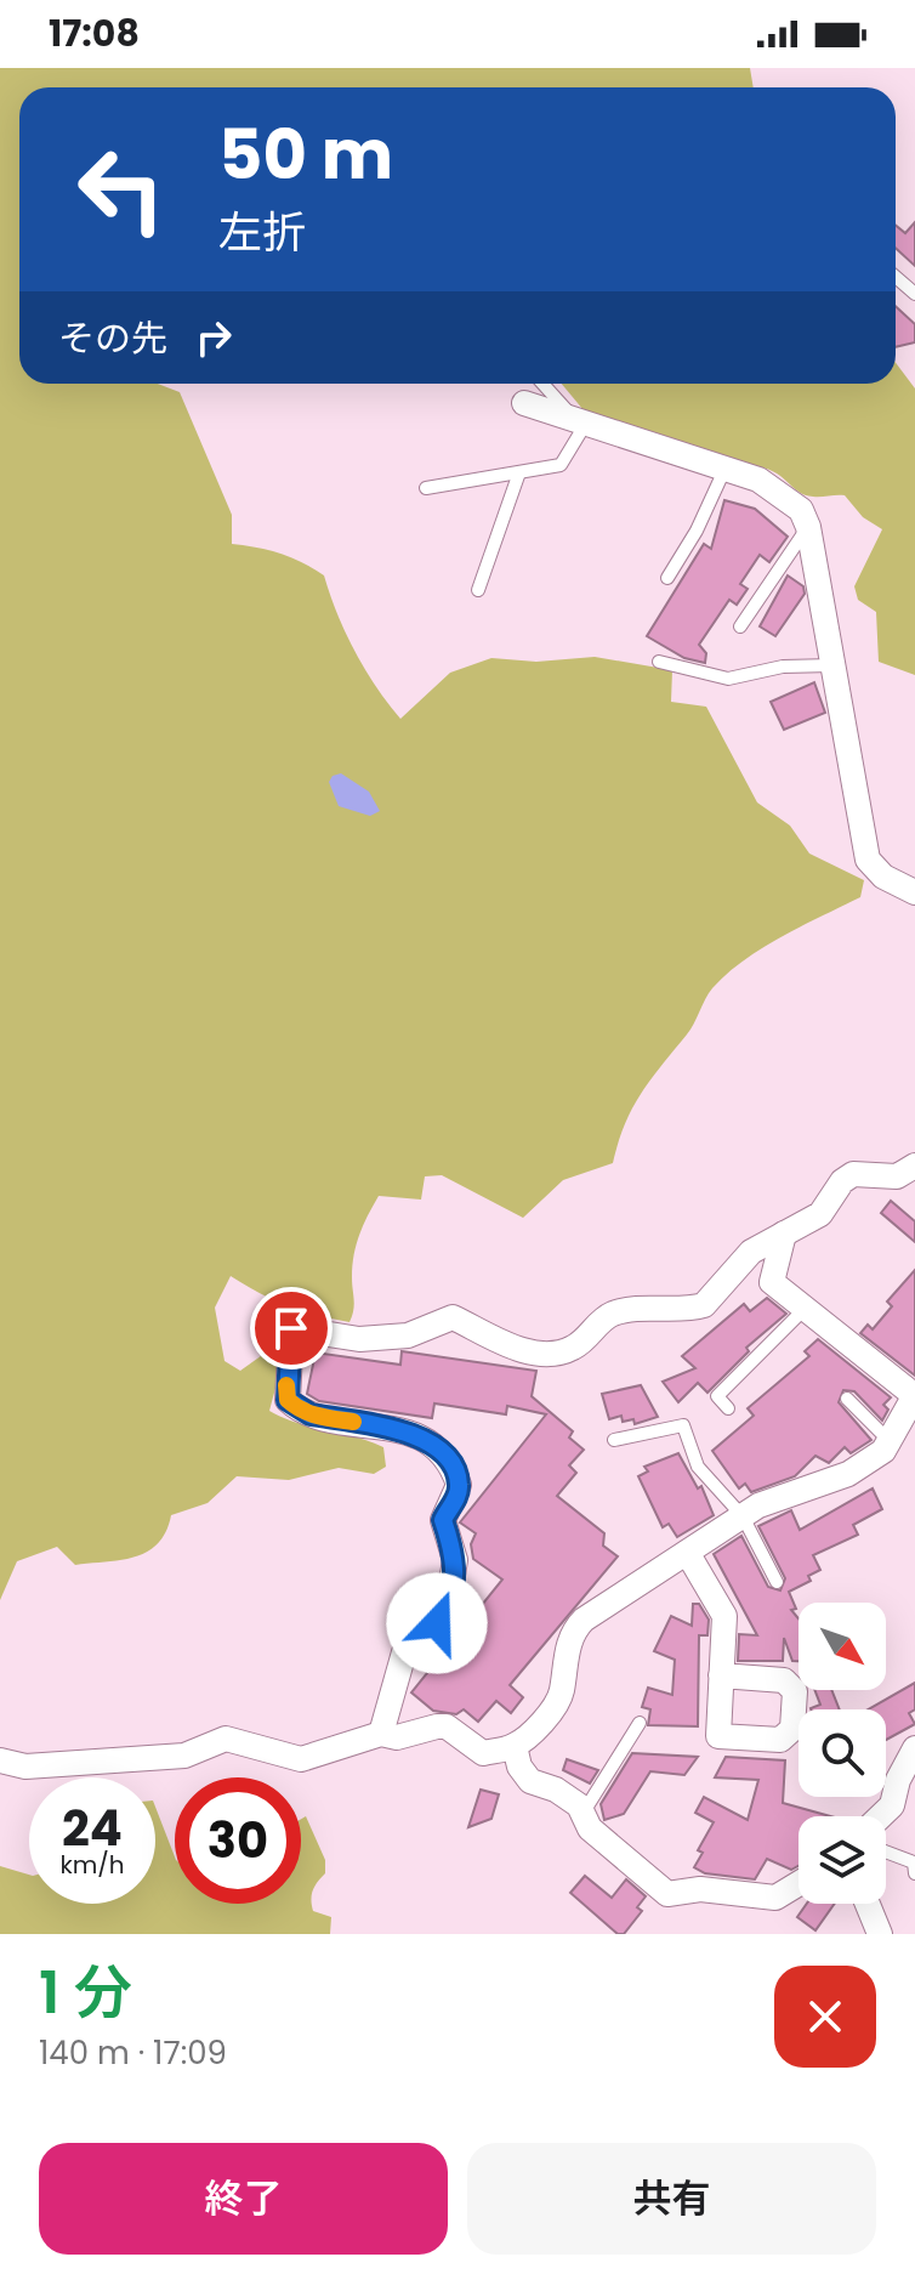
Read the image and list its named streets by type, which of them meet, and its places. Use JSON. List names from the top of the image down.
{
  "north": "bottom right",
  "page": {
    "status": "17:08",
    "turn": ["50 m", "左折"],
    "then": "その先",
    "speed": "24 km/h",
    "limit": "30",
    "heading": ["1 分", "140 m · 17:09"],
    "buttons": ["終了", "共有"]
  }
}
